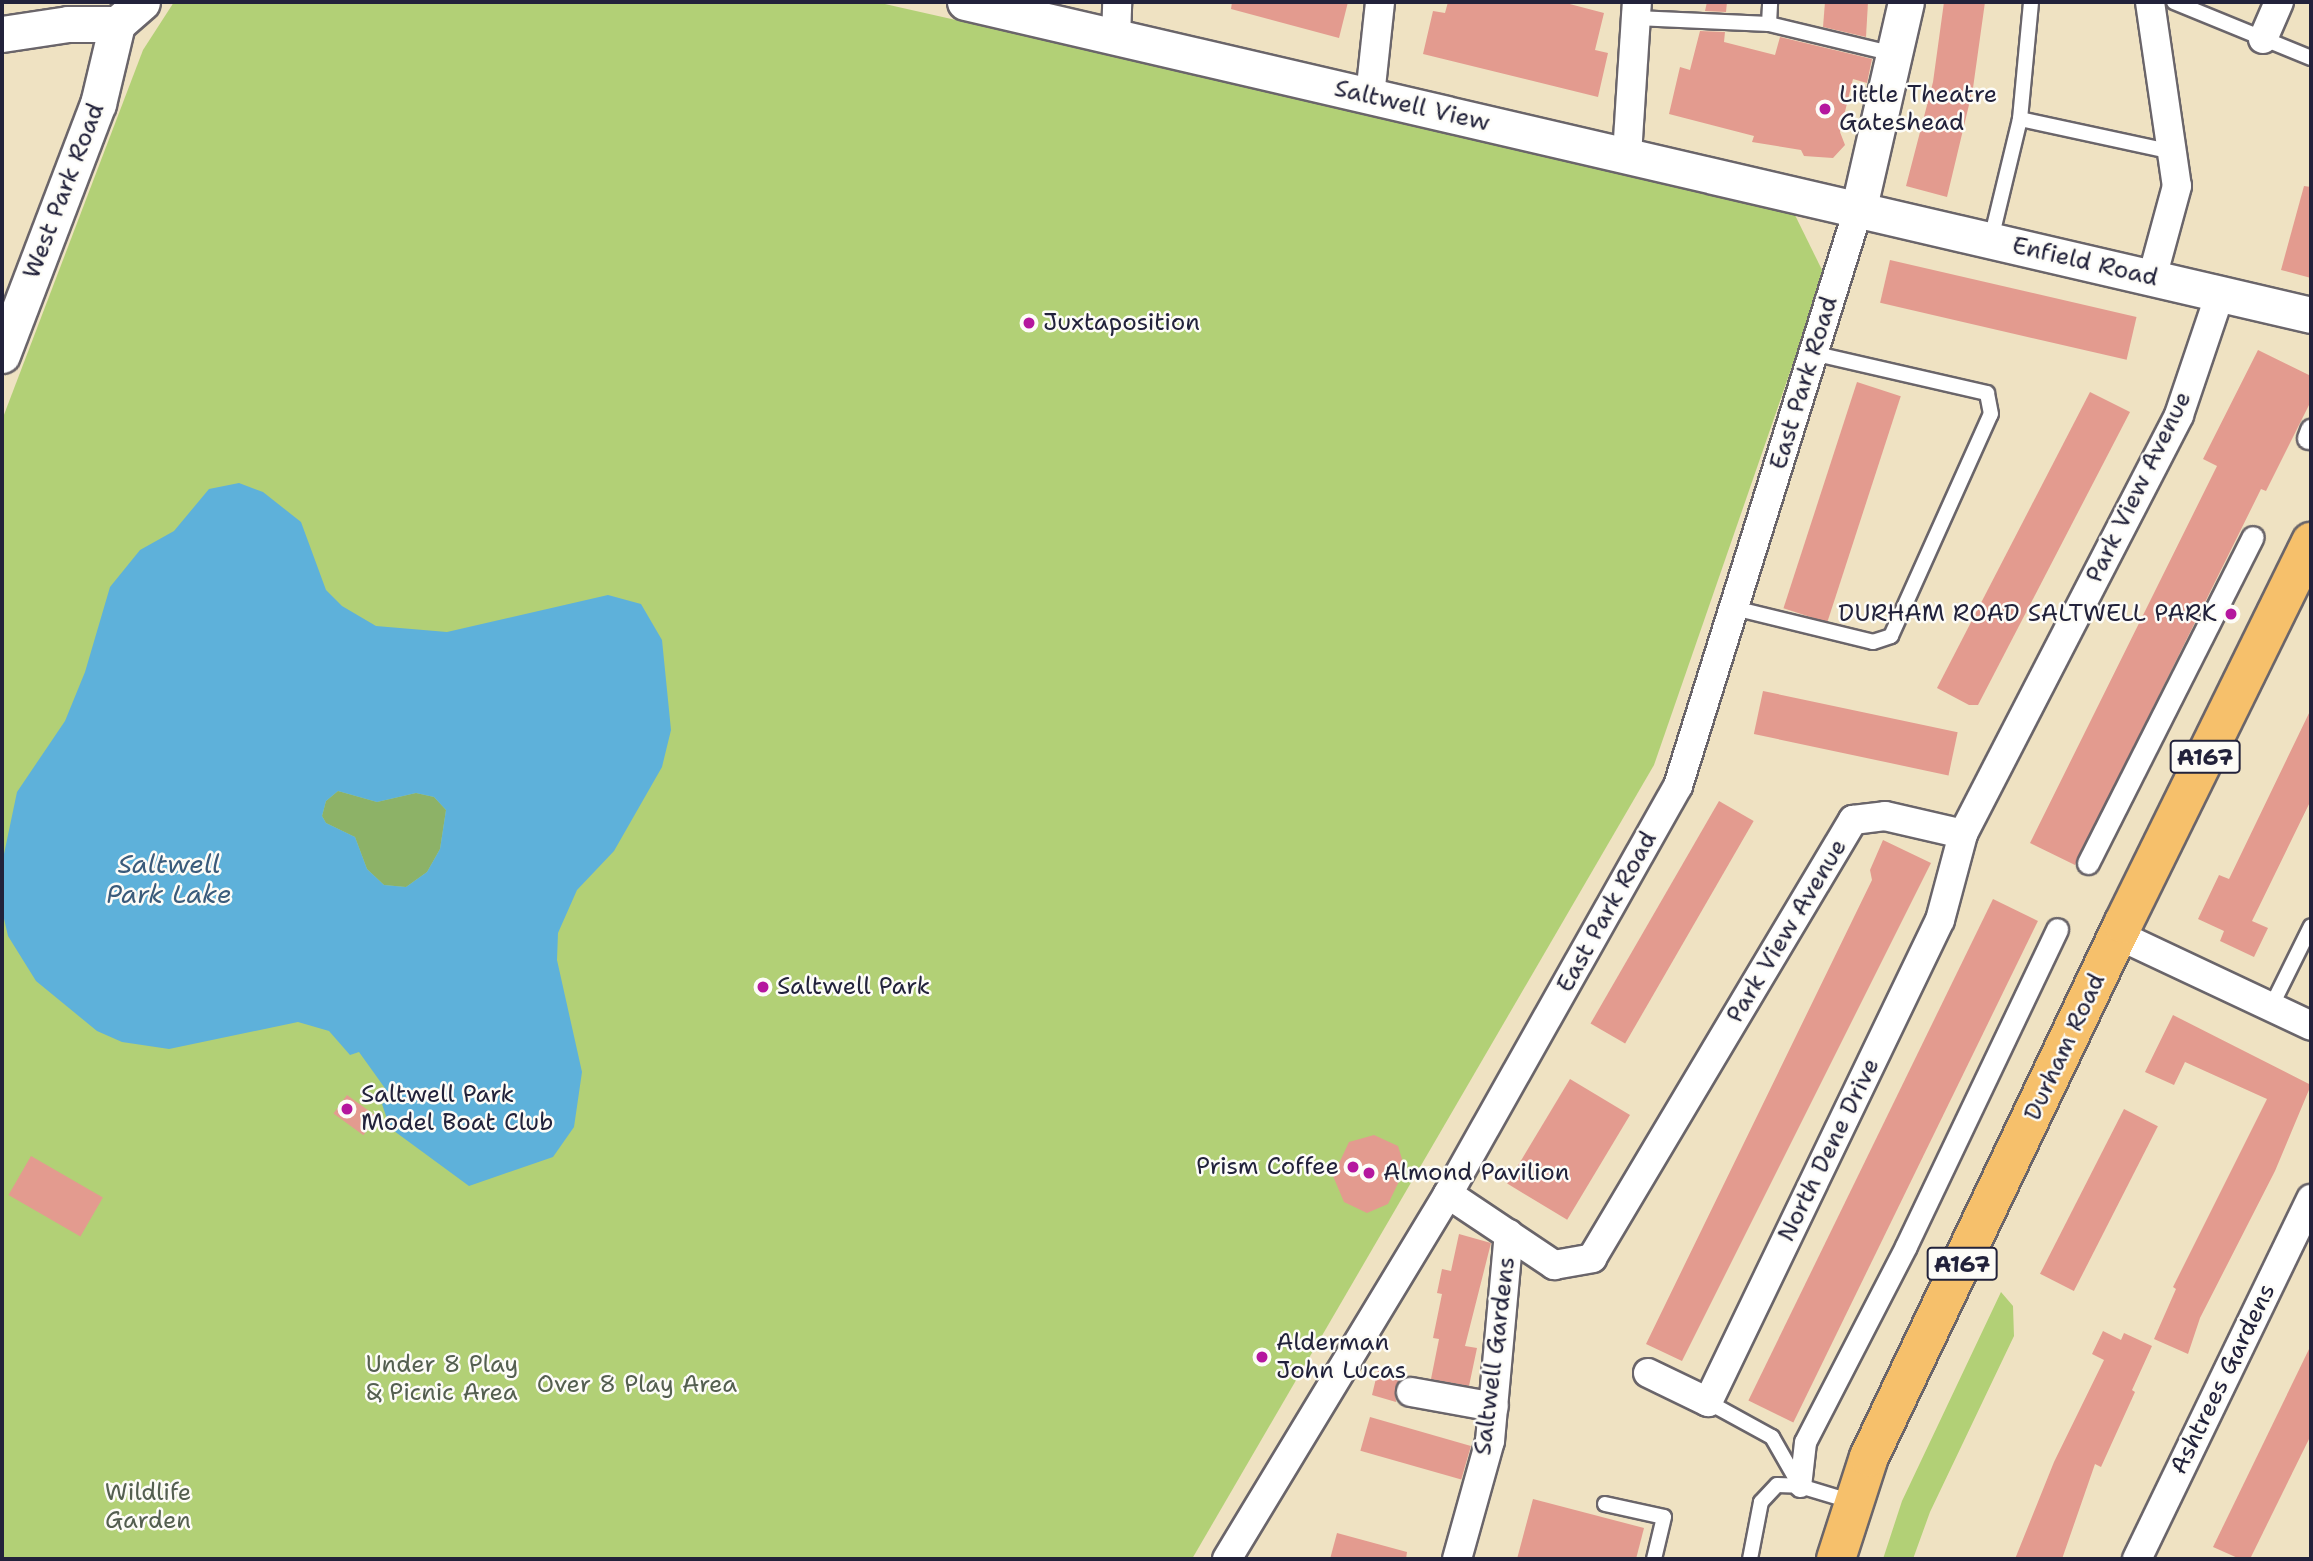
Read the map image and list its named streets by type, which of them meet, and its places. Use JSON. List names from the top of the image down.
{
  "streets": {
    "main road": ["A167", "Durham Road"],
    "street": [
      "Saltwell View",
      "West Park Road",
      "Enfield Road",
      "East Park Road",
      "Park View Avenue",
      "North Dene Drive",
      "Saltwell Gardens",
      "Ashtrees Gardens"
    ]
  },
  "crossings": [
    ["Saltwell View", "Enfield Road"],
    ["Saltwell View", "East Park Road"],
    ["Enfield Road", "East Park Road"],
    ["Enfield Road", "Park View Avenue"],
    ["East Park Road", "Park View Avenue"],
    ["Park View Avenue", "North Dene Drive"],
    ["Park View Avenue", "Saltwell Gardens"]
  ],
  "water": ["Saltwell Park Lake"],
  "parks": ["Under 8 Play & Picnic Area", "Over 8 Play Area", "Wildlife Garden"],
  "places": [
    "Little Theatre Gateshead",
    "Juxtaposition",
    "DURHAM ROAD SALTWELL PARK",
    "Saltwell Park",
    "Saltwell Park Model Boat Club",
    "Prism Coffee",
    "Almond Pavilion",
    "Alderman John Lucas"
  ]
}
